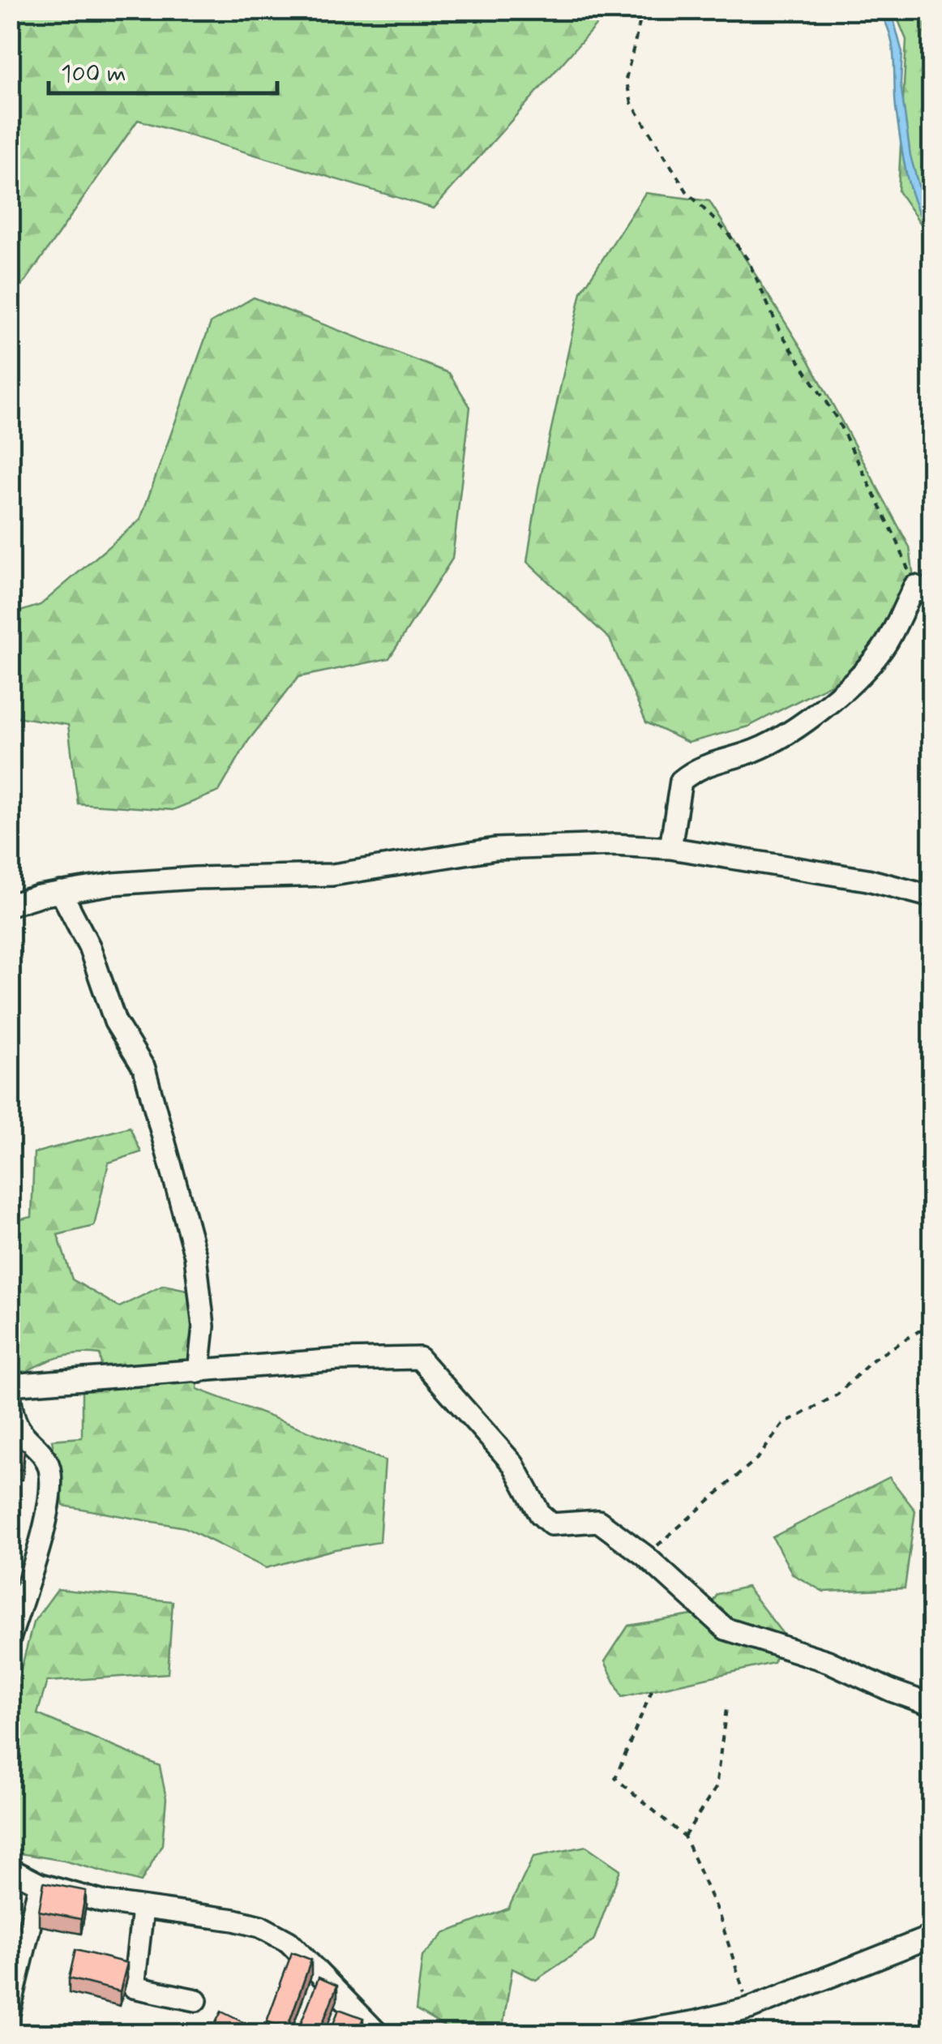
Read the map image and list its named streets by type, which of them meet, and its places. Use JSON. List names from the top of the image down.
{
  "scale_bar": "100 m"
}
